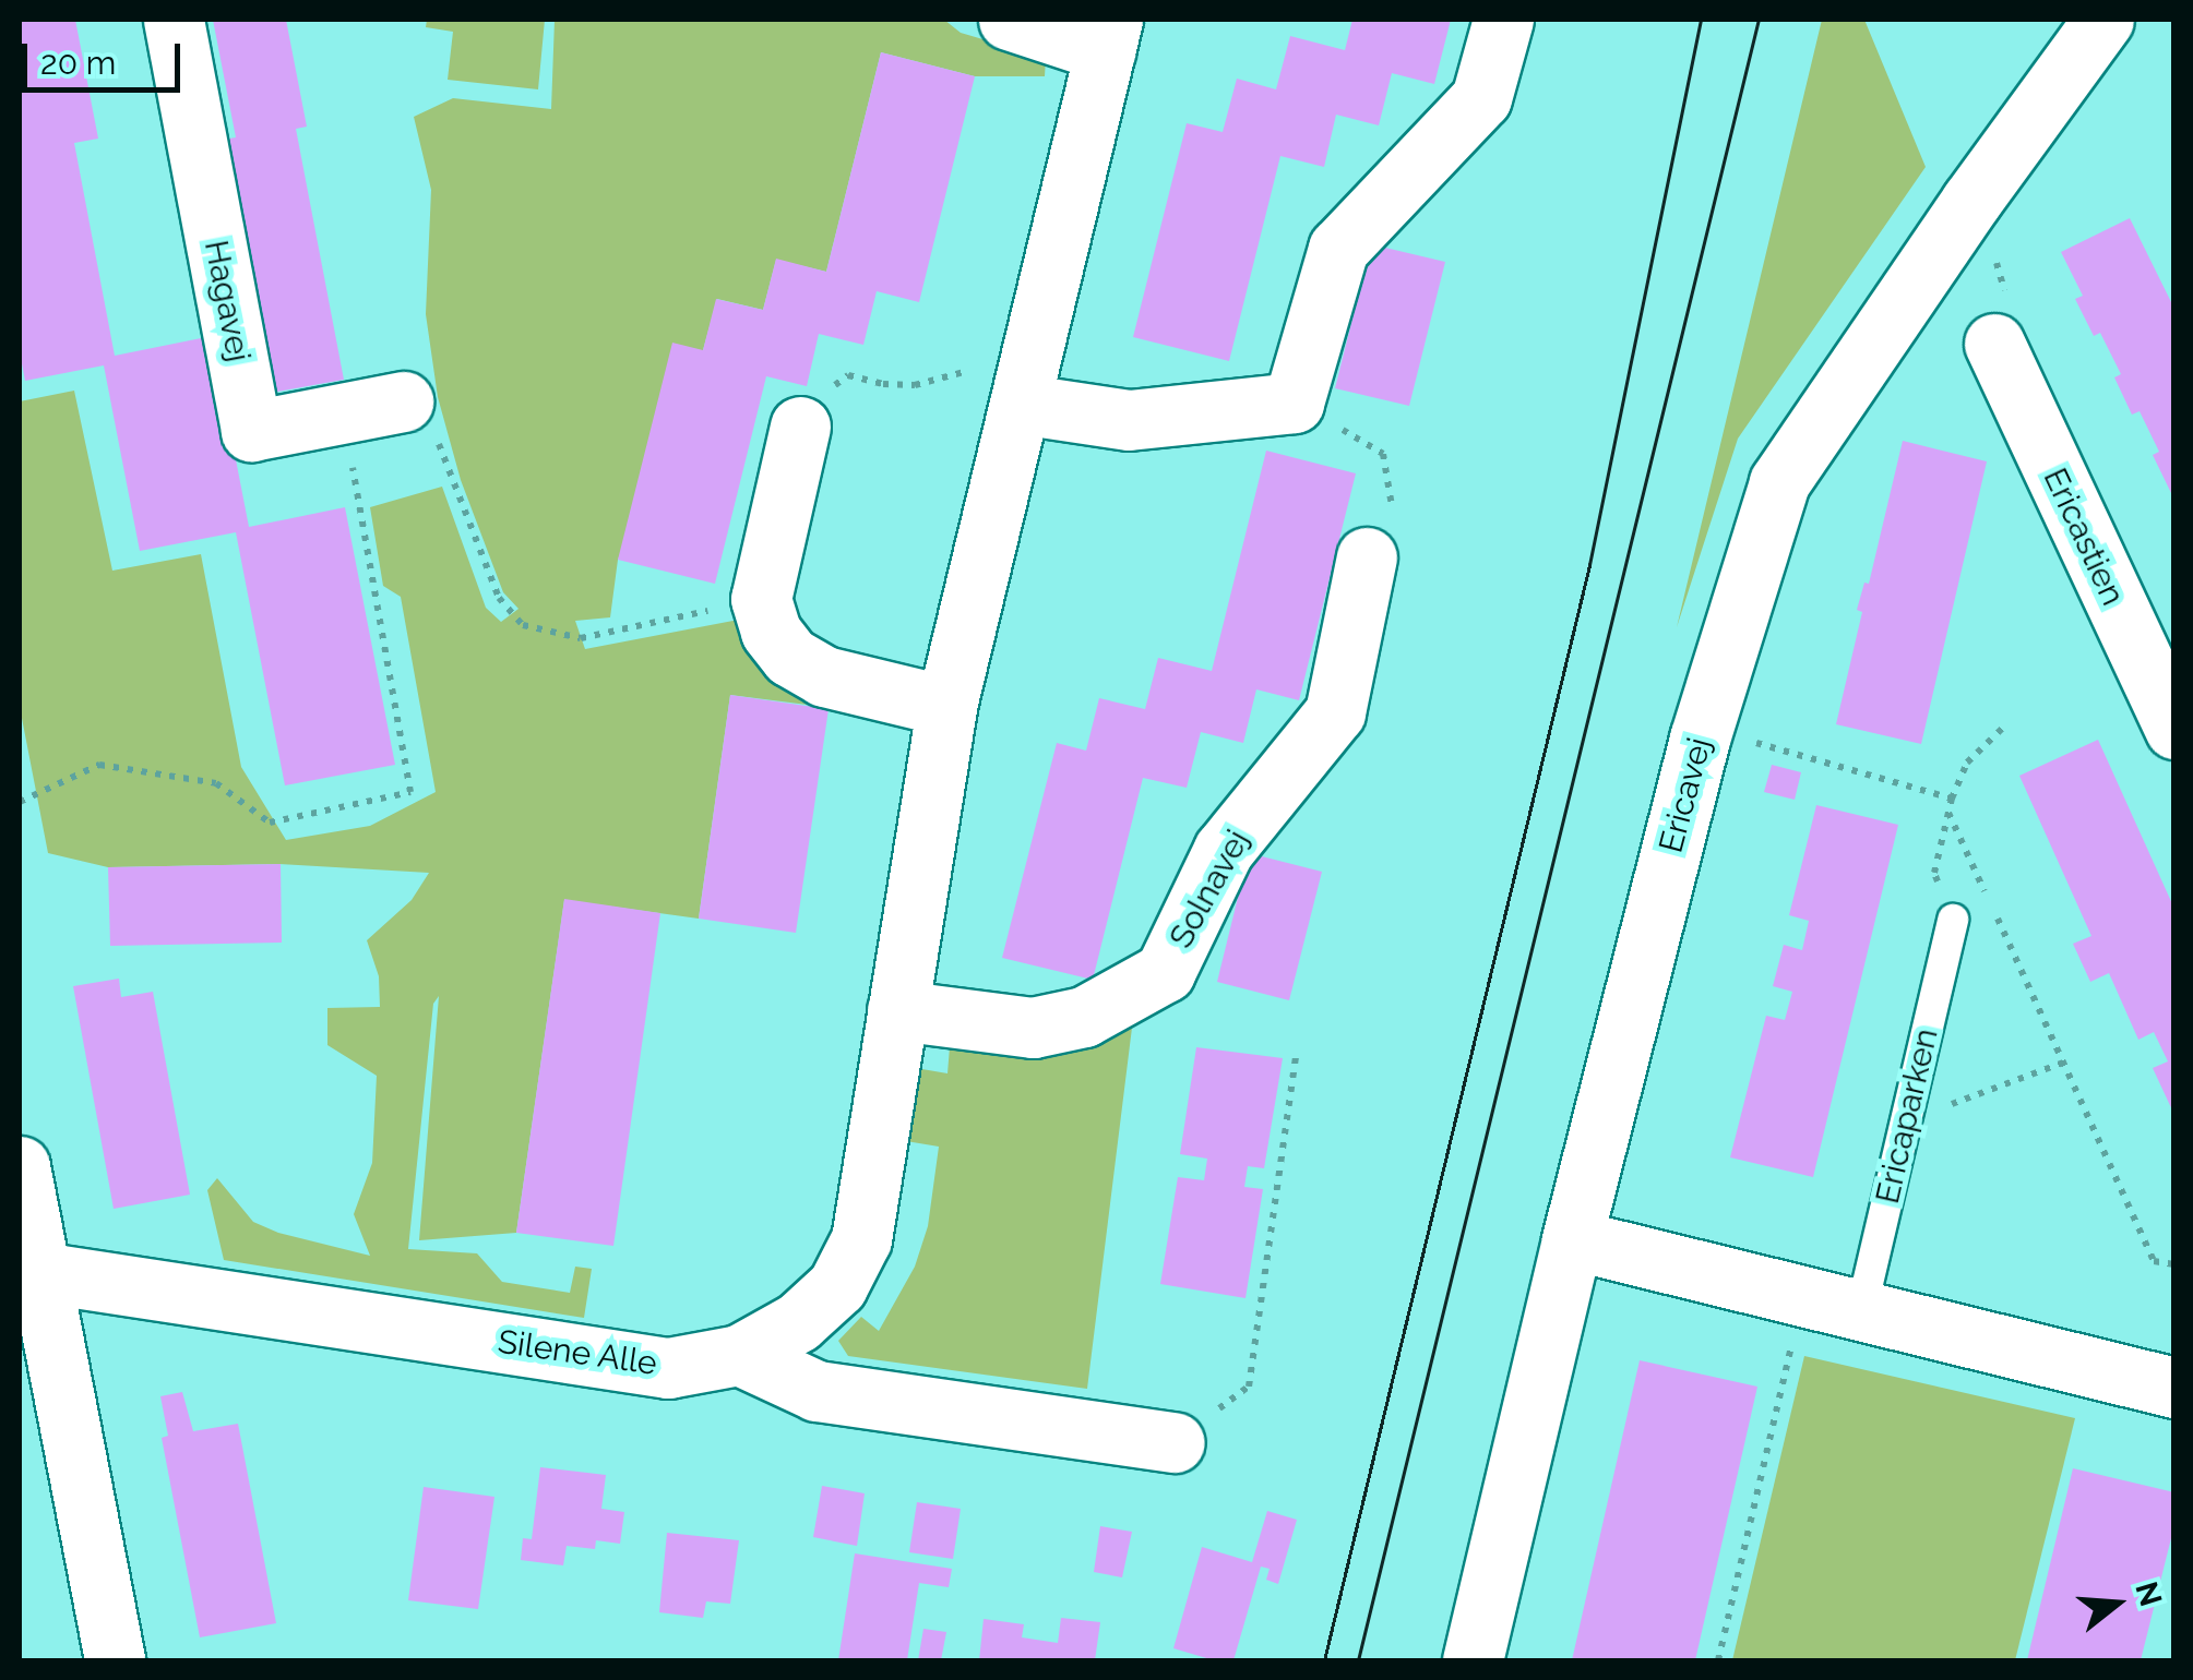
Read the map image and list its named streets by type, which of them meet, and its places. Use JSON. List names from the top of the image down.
{
  "streets": {
    "street": [
      "Hagavej",
      "Ericastien",
      "Ericavej",
      "Solnavej",
      "Silene Alle"
    ],
    "lane": ["Ericaparken"]
  },
  "scale_bar": "20 m",
  "north": "right"
}
